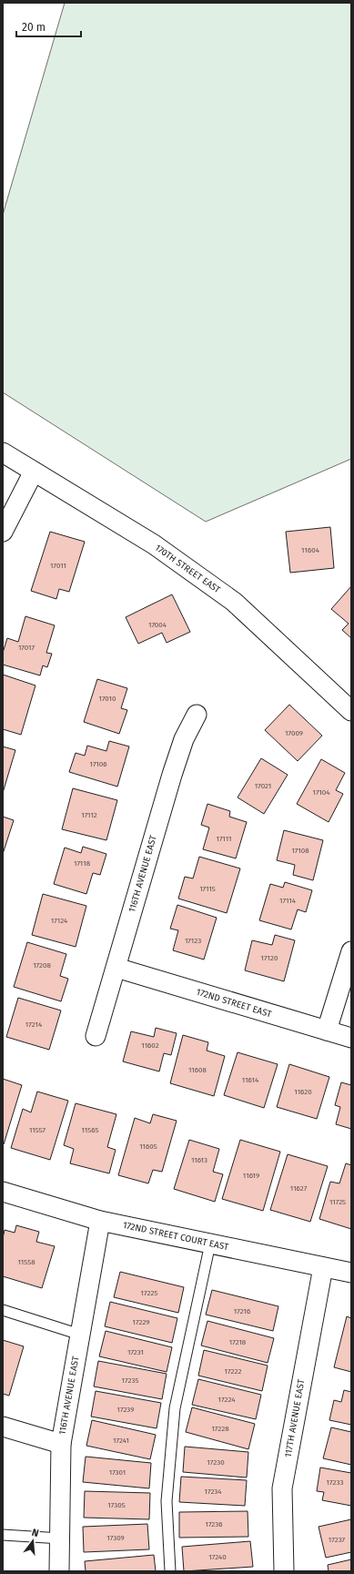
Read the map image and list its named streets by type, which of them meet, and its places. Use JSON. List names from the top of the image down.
{
  "streets": {
    "street": [
      "170TH STREET EAST",
      "116TH AVENUE EAST",
      "172ND STREET EAST",
      "172ND STREET COURT EAST",
      "117TH AVENUE EAST"
    ]
  },
  "crossings": [
    ["116TH AVENUE EAST", "172ND STREET EAST"],
    ["116TH AVENUE EAST", "172ND STREET COURT EAST"],
    ["172ND STREET COURT EAST", "117TH AVENUE EAST"]
  ],
  "house_numbers": [
    "11604",
    "17011",
    "17004",
    "17017",
    "17010",
    "17009",
    "17106",
    "17021",
    "17104",
    "17112",
    "17111",
    "17108",
    "17118",
    "17115",
    "17114",
    "17124",
    "17123",
    "17120",
    "17208",
    "17214",
    "11602",
    "11608",
    "11614",
    "11620",
    "11557",
    "11565",
    "11605",
    "11613",
    "11619",
    "11627",
    "11725",
    "11558",
    "17225",
    "17216",
    "17229",
    "17218",
    "17231",
    "17222",
    "17235",
    "17224",
    "17239",
    "17228",
    "17241",
    "17230",
    "17301",
    "17233",
    "17234",
    "17305",
    "17236",
    "17309",
    "17237",
    "17240"
  ],
  "scale_bar": "20 m",
  "north": "top"
}
